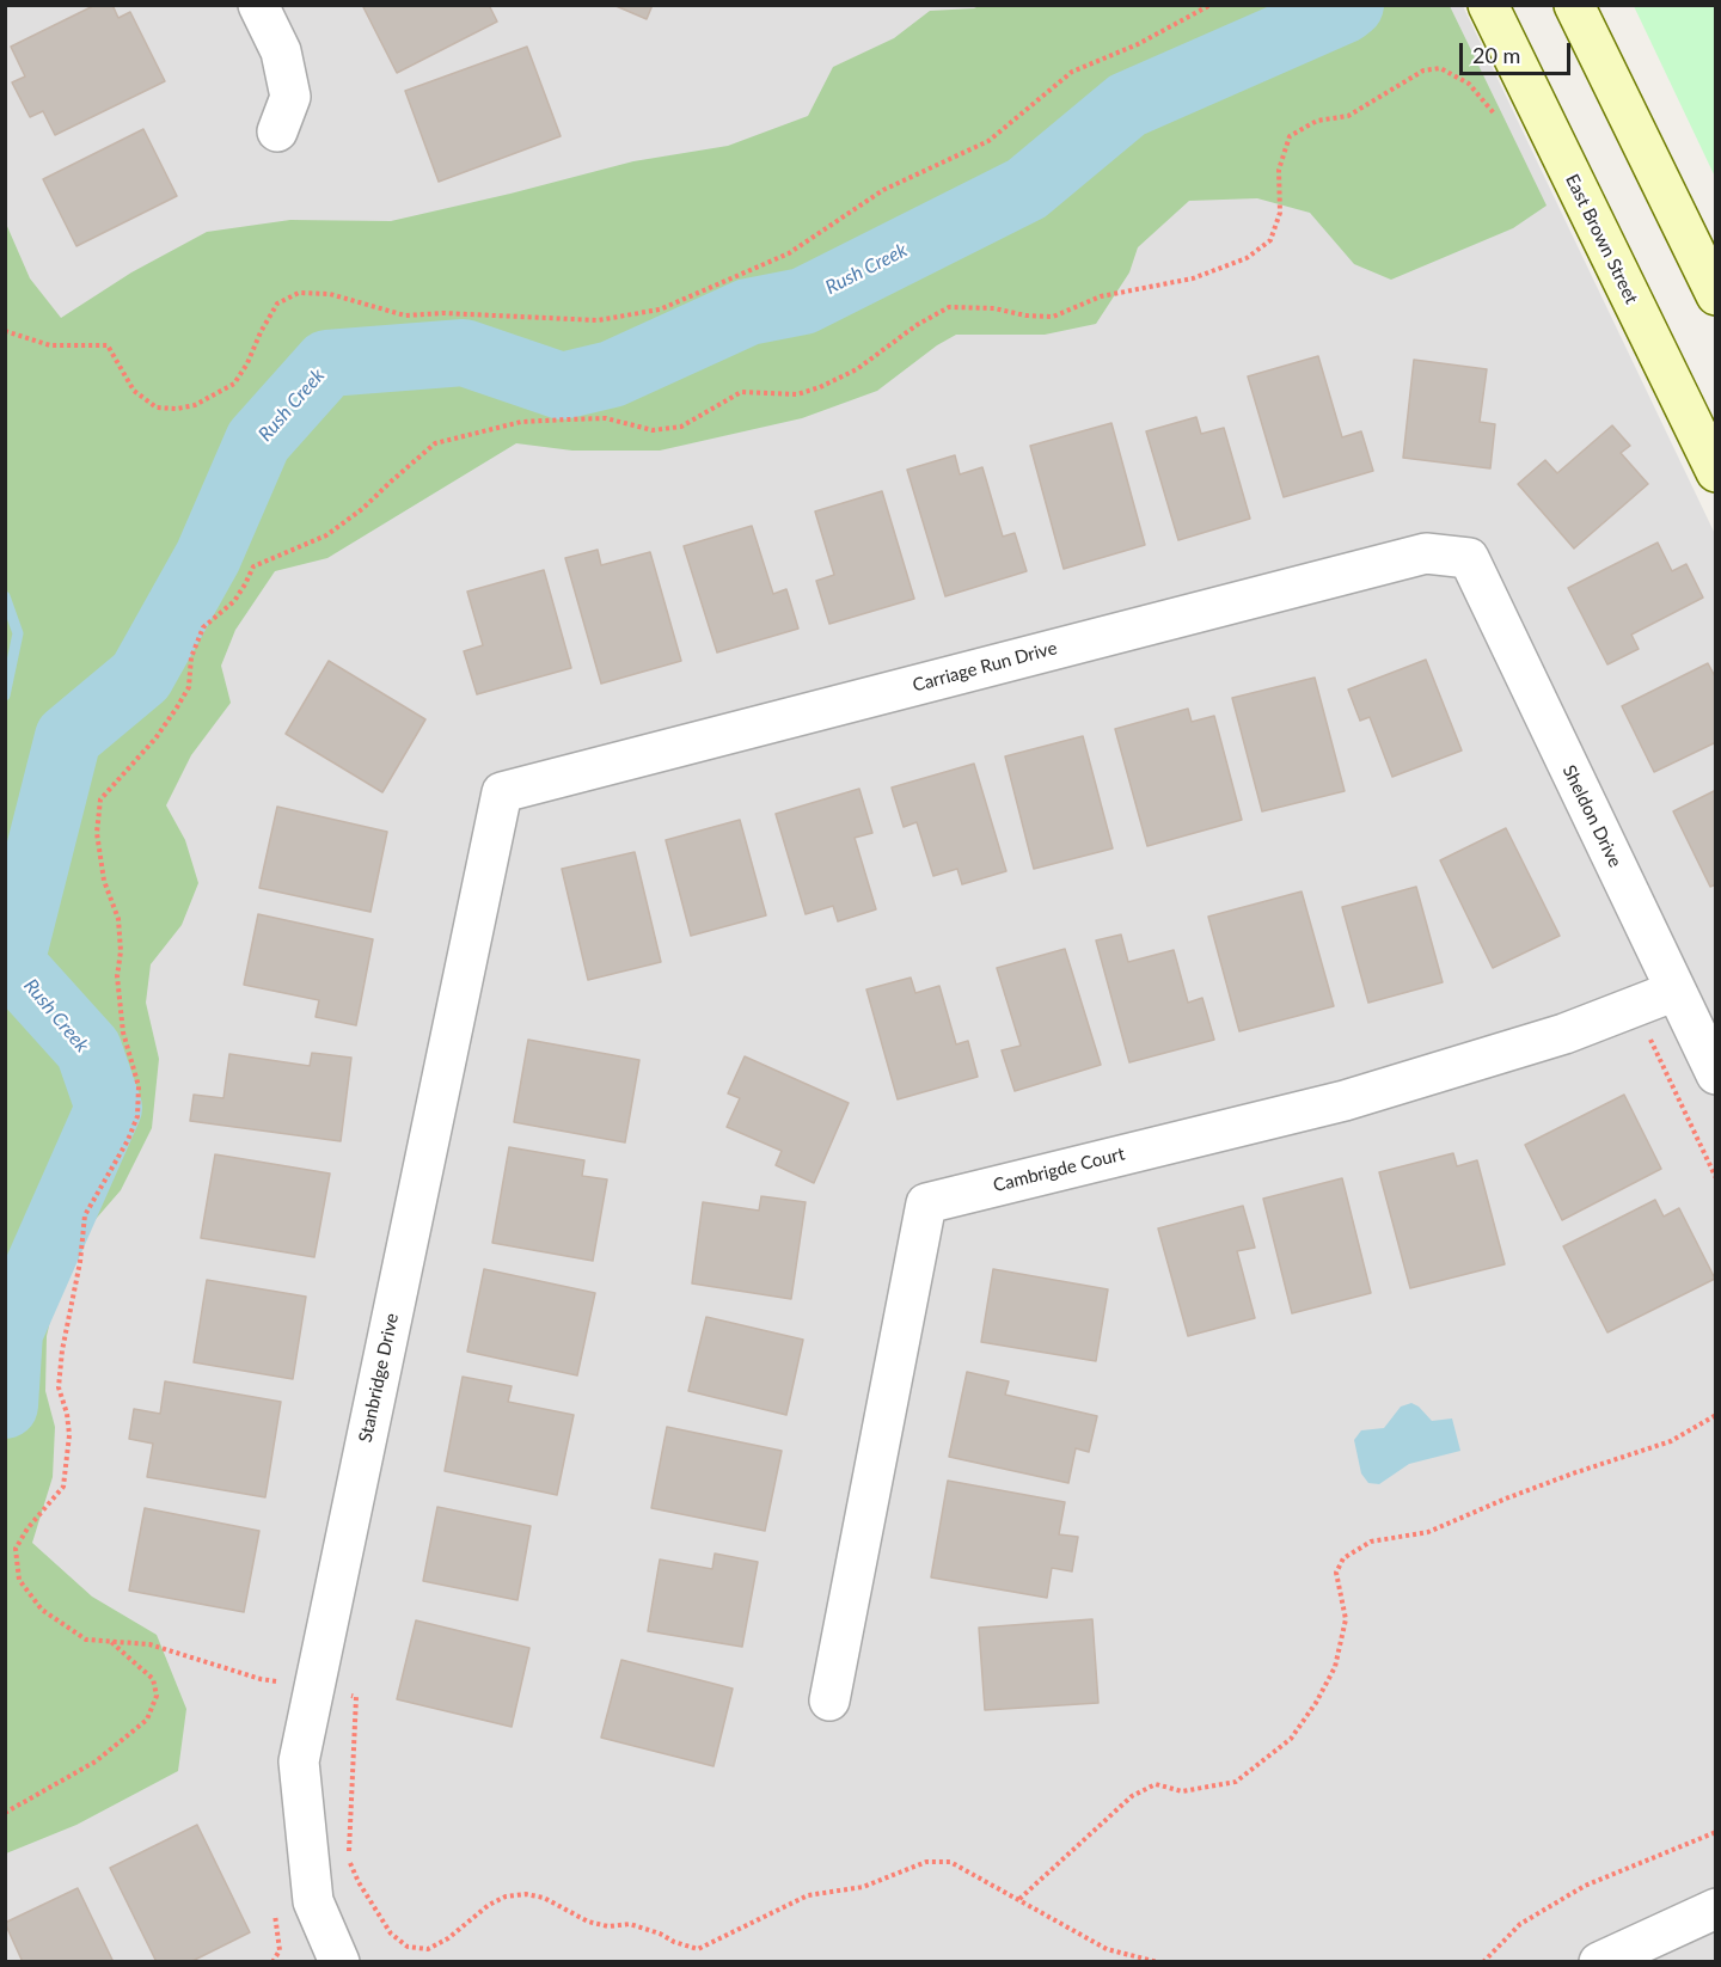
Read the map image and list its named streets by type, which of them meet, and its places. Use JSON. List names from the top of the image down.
{
  "streets": {
    "main road": ["East Brown Street"],
    "street": [
      "Carriage Run Drive",
      "Sheldon Drive",
      "Cambrigde Court",
      "Stanbridge Drive"
    ]
  },
  "crossings": [
    ["Carriage Run Drive", "Sheldon Drive"],
    ["Carriage Run Drive", "Stanbridge Drive"],
    ["Sheldon Drive", "Cambrigde Court"]
  ],
  "water": ["Rush Creek"],
  "scale_bar": "20 m"
}
